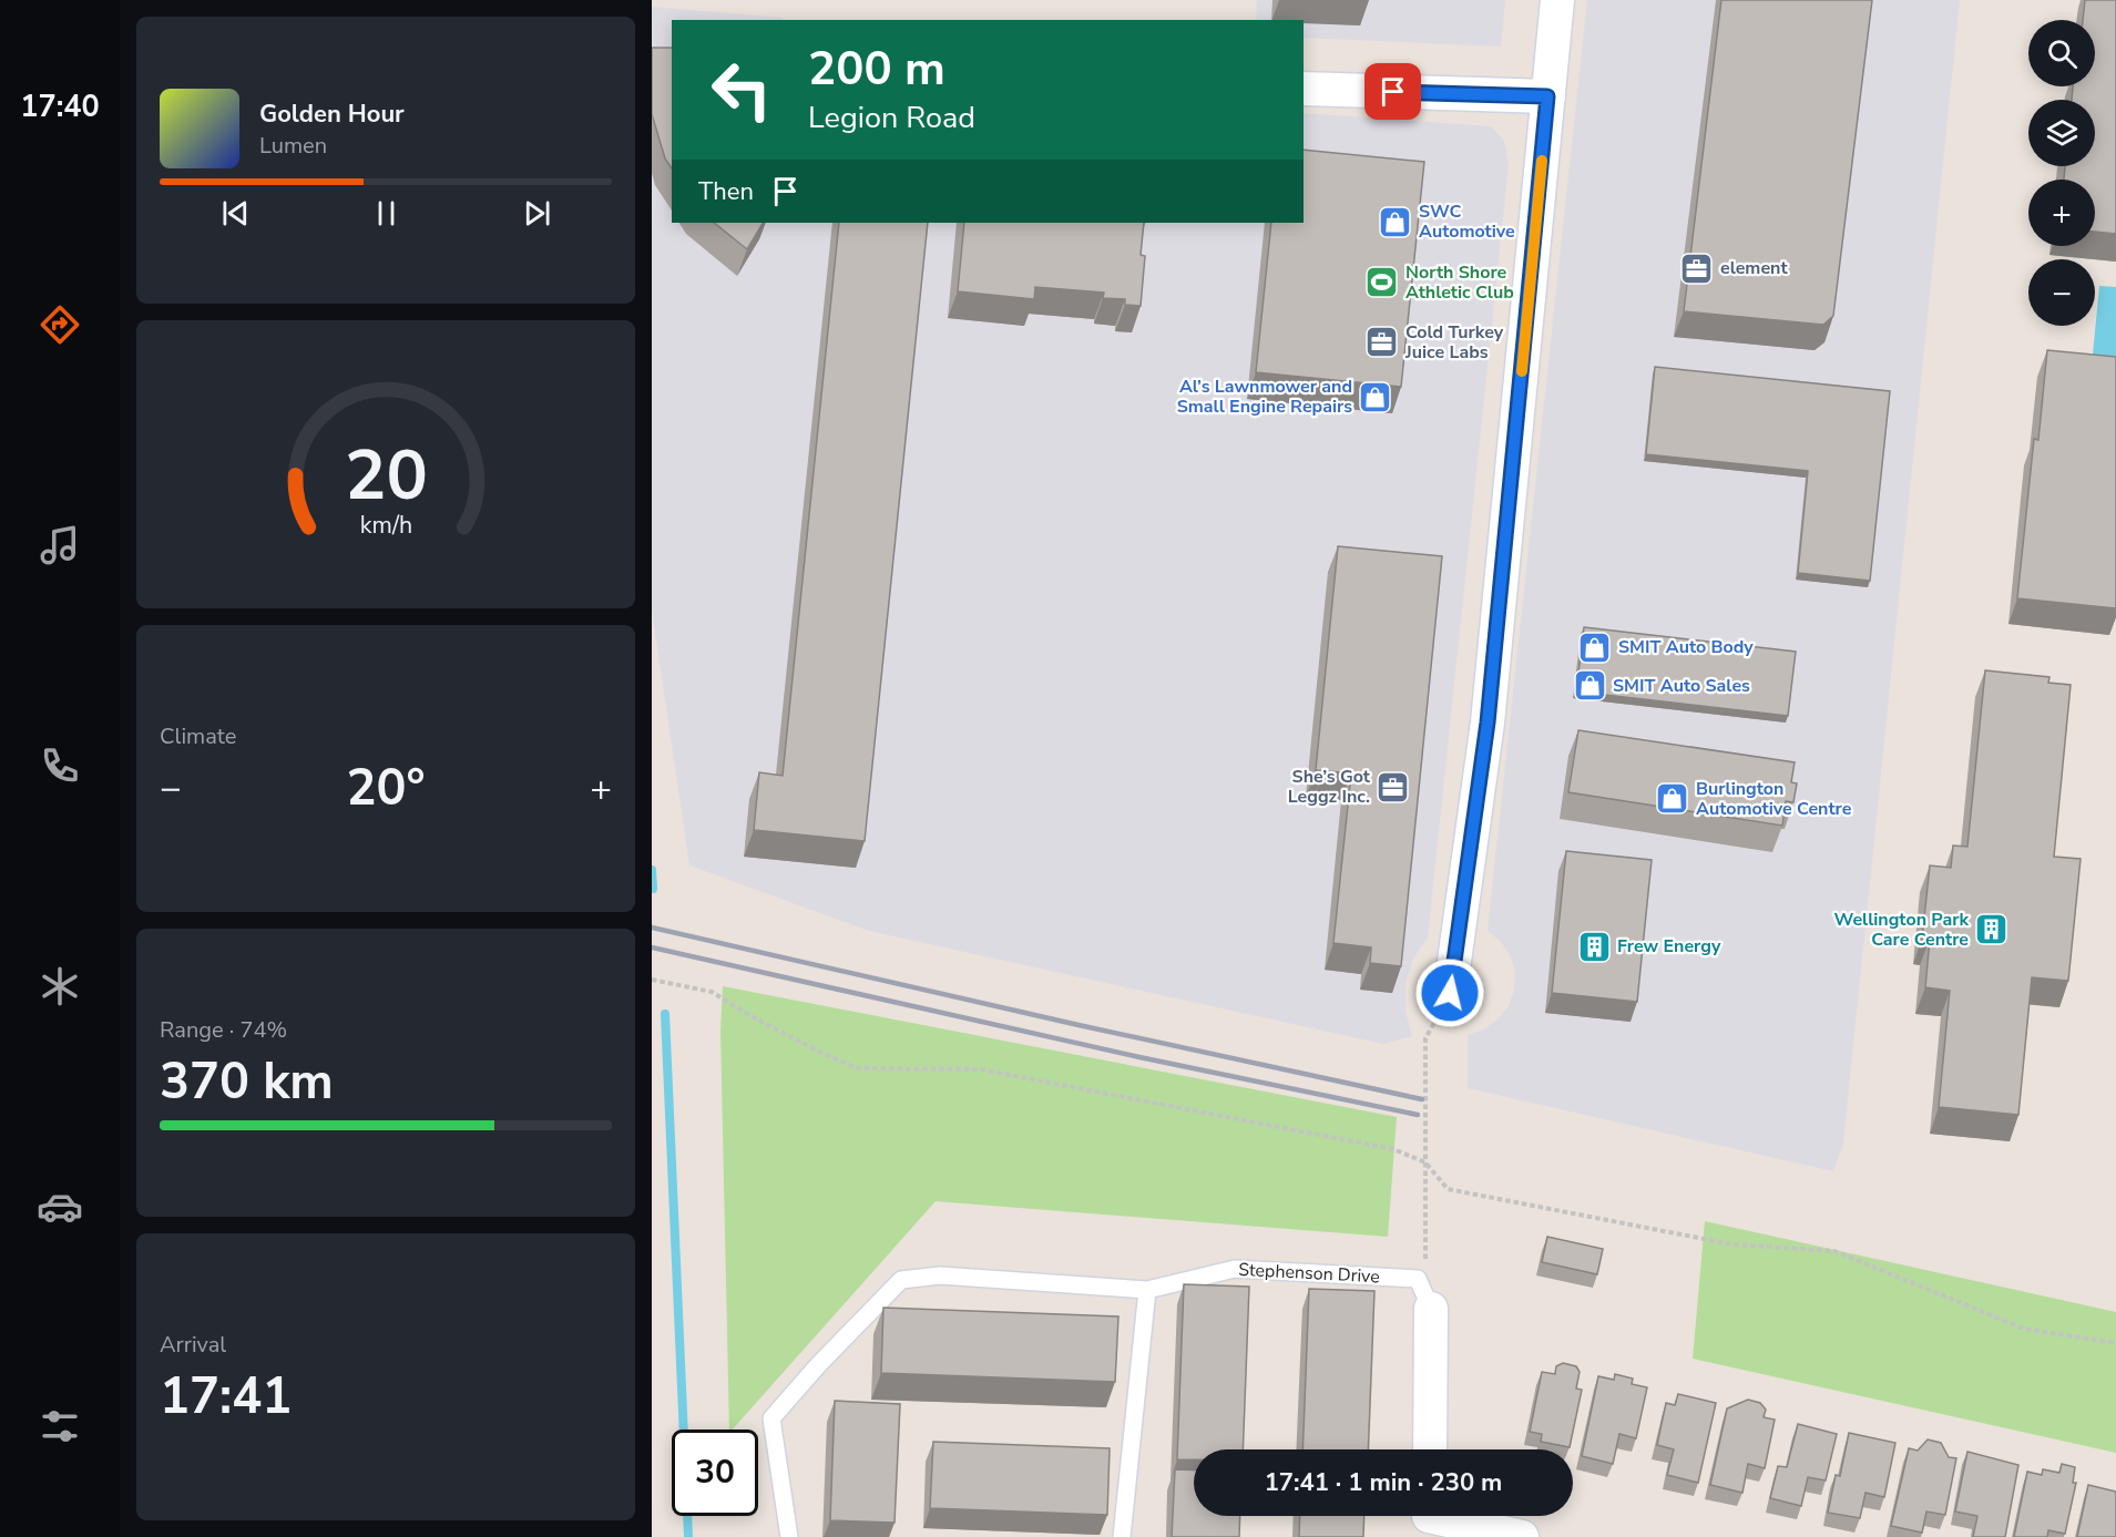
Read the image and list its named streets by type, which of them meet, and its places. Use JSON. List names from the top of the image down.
{
  "streets": {
    "street": ["Stephenson Drive"]
  },
  "places": {
    "shop": [
      "SWC Automotive",
      "Al’s Lawnmower and Small Engine Repairs",
      "SMIT Auto Body",
      "SMIT Auto Sales",
      "Burlington Automotive Centre"
    ],
    "office": ["element", "Cold Turkey Juice Labs", "She’s Got Leggz Inc."],
    "sports": ["North Shore Athletic Club"],
    "building": ["Wellington Park Care Centre", "Frew Energy"]
  },
  "page": {
    "tabs": "17:40",
    "map_buttons": ["+", "−"],
    "turn": ["200 m", "Legion Road"],
    "song": ["Golden Hour", "Lumen"],
    "then": "Then",
    "tile": [
      "Climate",
      ["Range · 74%", "370 km"],
      ["Arrival", "17:41"]
    ],
    "heat": ["−", "20°", "+"],
    "limit": "30",
    "trip": "17:41 · 1 min · 230 m",
    "gauge": ["20", "km/h"]
  }
}
